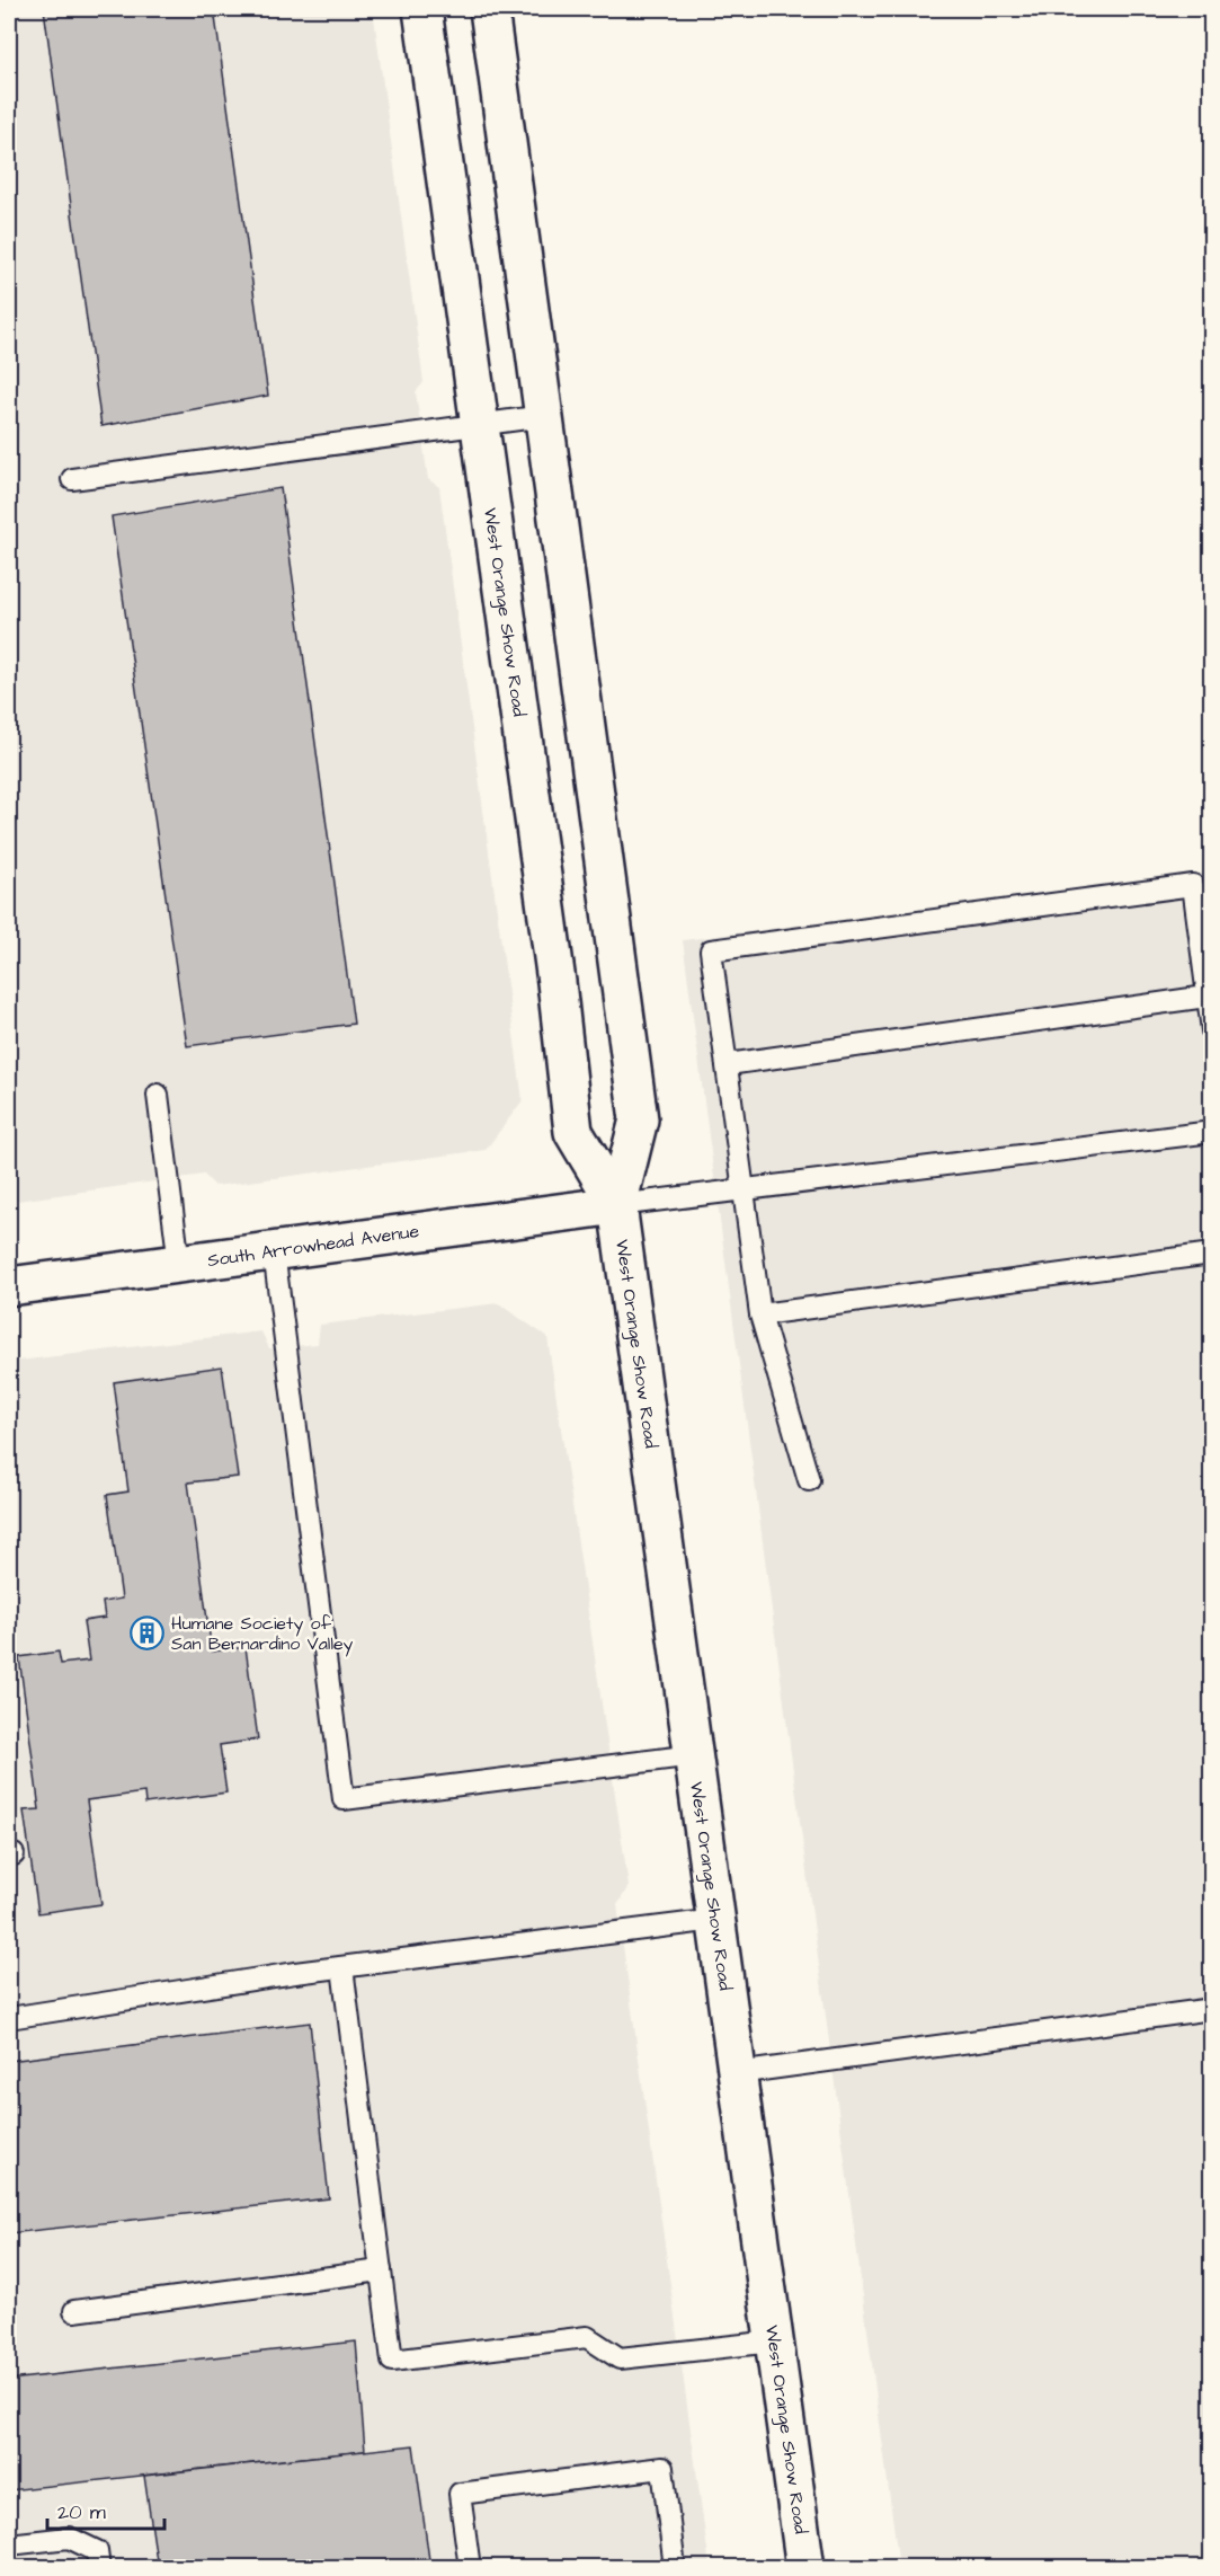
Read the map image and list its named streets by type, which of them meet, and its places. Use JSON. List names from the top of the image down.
{
  "streets": {
    "main road": ["West Orange Show Road", "South Arrowhead Avenue"]
  },
  "crossings": [
    ["West Orange Show Road", "South Arrowhead Avenue"]
  ],
  "places": {
    "building": ["Humane Society of San Bernardino Valley"]
  },
  "scale_bar": "20 m"
}
